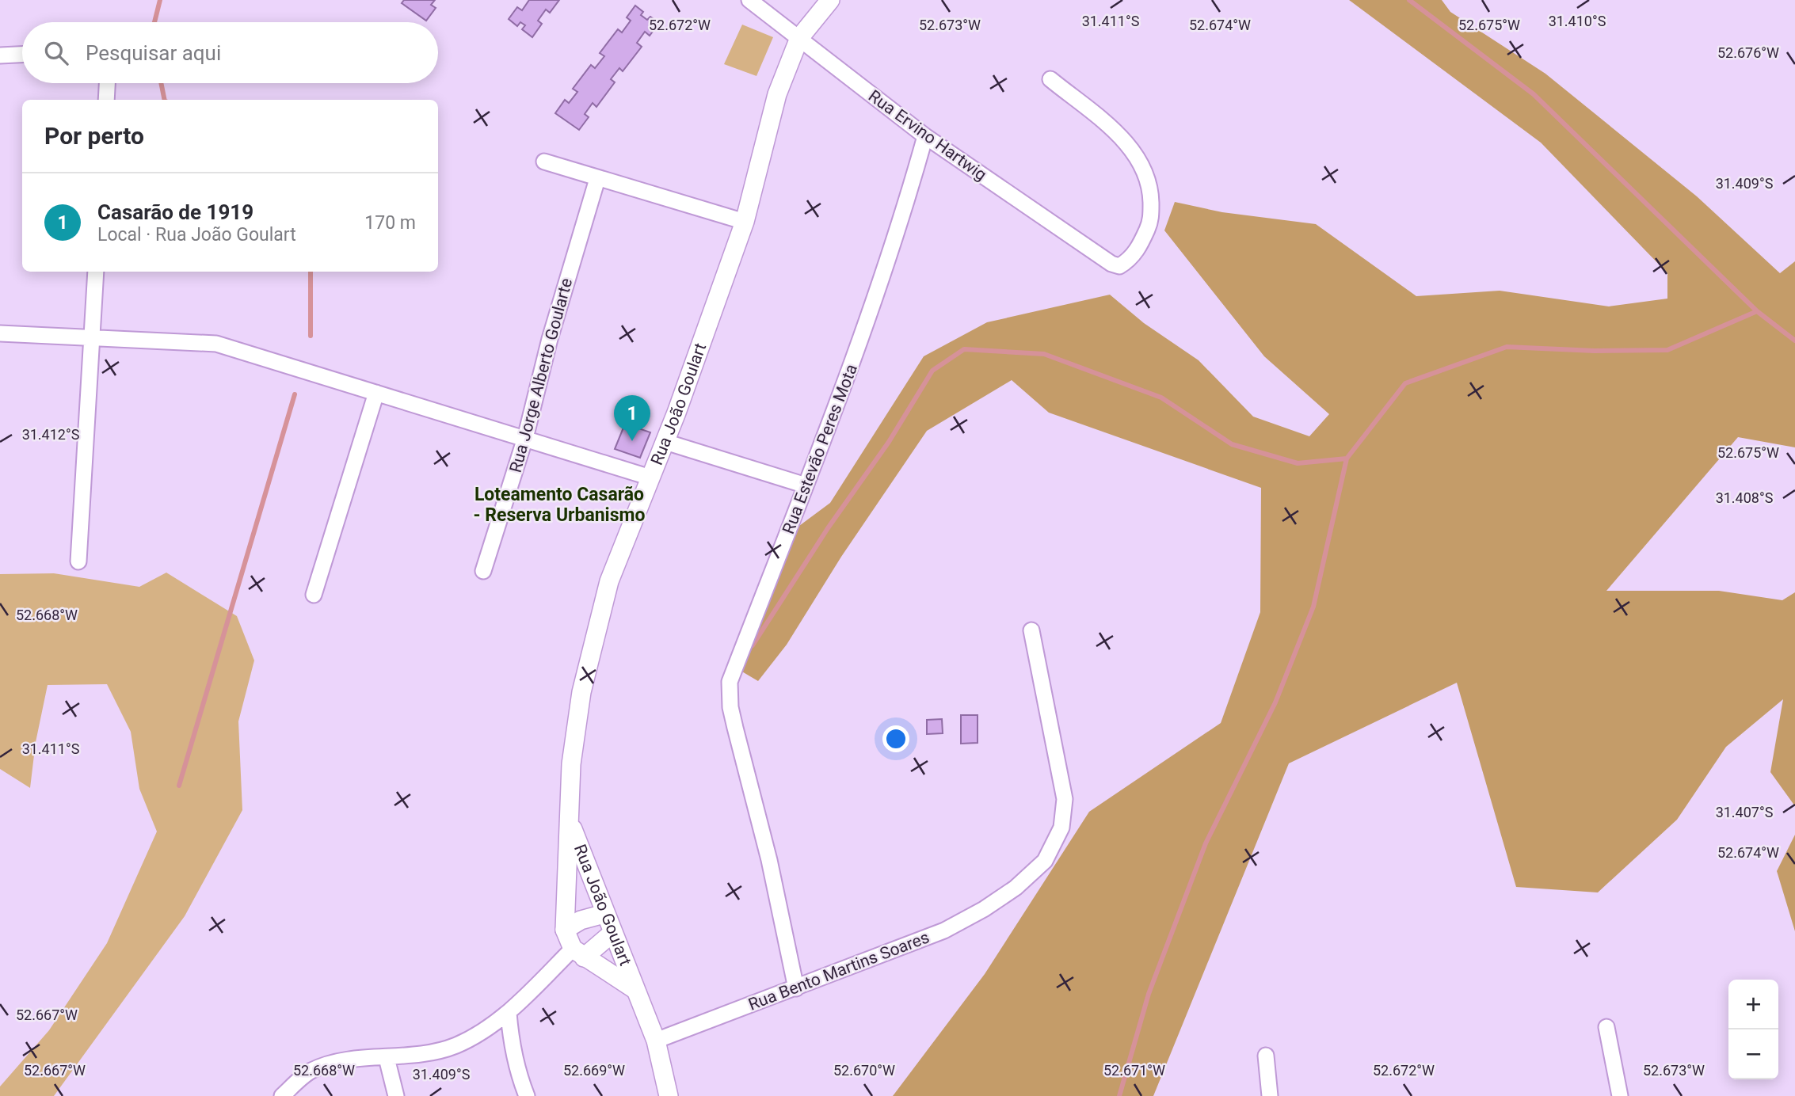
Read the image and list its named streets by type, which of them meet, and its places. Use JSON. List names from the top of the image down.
{
  "streets": {
    "street": [
      "Rua Ervino Hartwig",
      "Rua Jorge Alberto Goularte",
      "Rua João Goulart",
      "Rua Estevão Peres Mota",
      "Rua Bento Martins Soares"
    ]
  },
  "crossings": [
    ["Rua Ervino Hartwig", "Rua João Goulart"],
    ["Rua Ervino Hartwig", "Rua Estevão Peres Mota"],
    ["Rua João Goulart", "Rua Bento Martins Soares"],
    ["Rua Estevão Peres Mota", "Rua Bento Martins Soares"]
  ],
  "districts": ["Loteamento Casarão - Reserva Urbanismo"],
  "page": {
    "search": "Pesquisar aqui",
    "heading": "Por perto",
    "list": [
      {
        "mark": "1",
        "name": "Casarão de 1919",
        "note": "Local · Rua João Goulart",
        "value": "170 m"
      }
    ],
    "pins": "1",
    "map_buttons": ["+", "−"]
  },
  "coordinates": [
    "31.411°S",
    "31.410°S",
    "52.672°W",
    "52.673°W",
    "52.674°W",
    "52.675°W",
    "52.676°W",
    "31.409°S",
    "31.412°S",
    "31.408°S",
    "52.668°W",
    "31.407°S",
    "52.667°W",
    "52.669°W",
    "52.670°W",
    "52.671°W"
  ]
}
